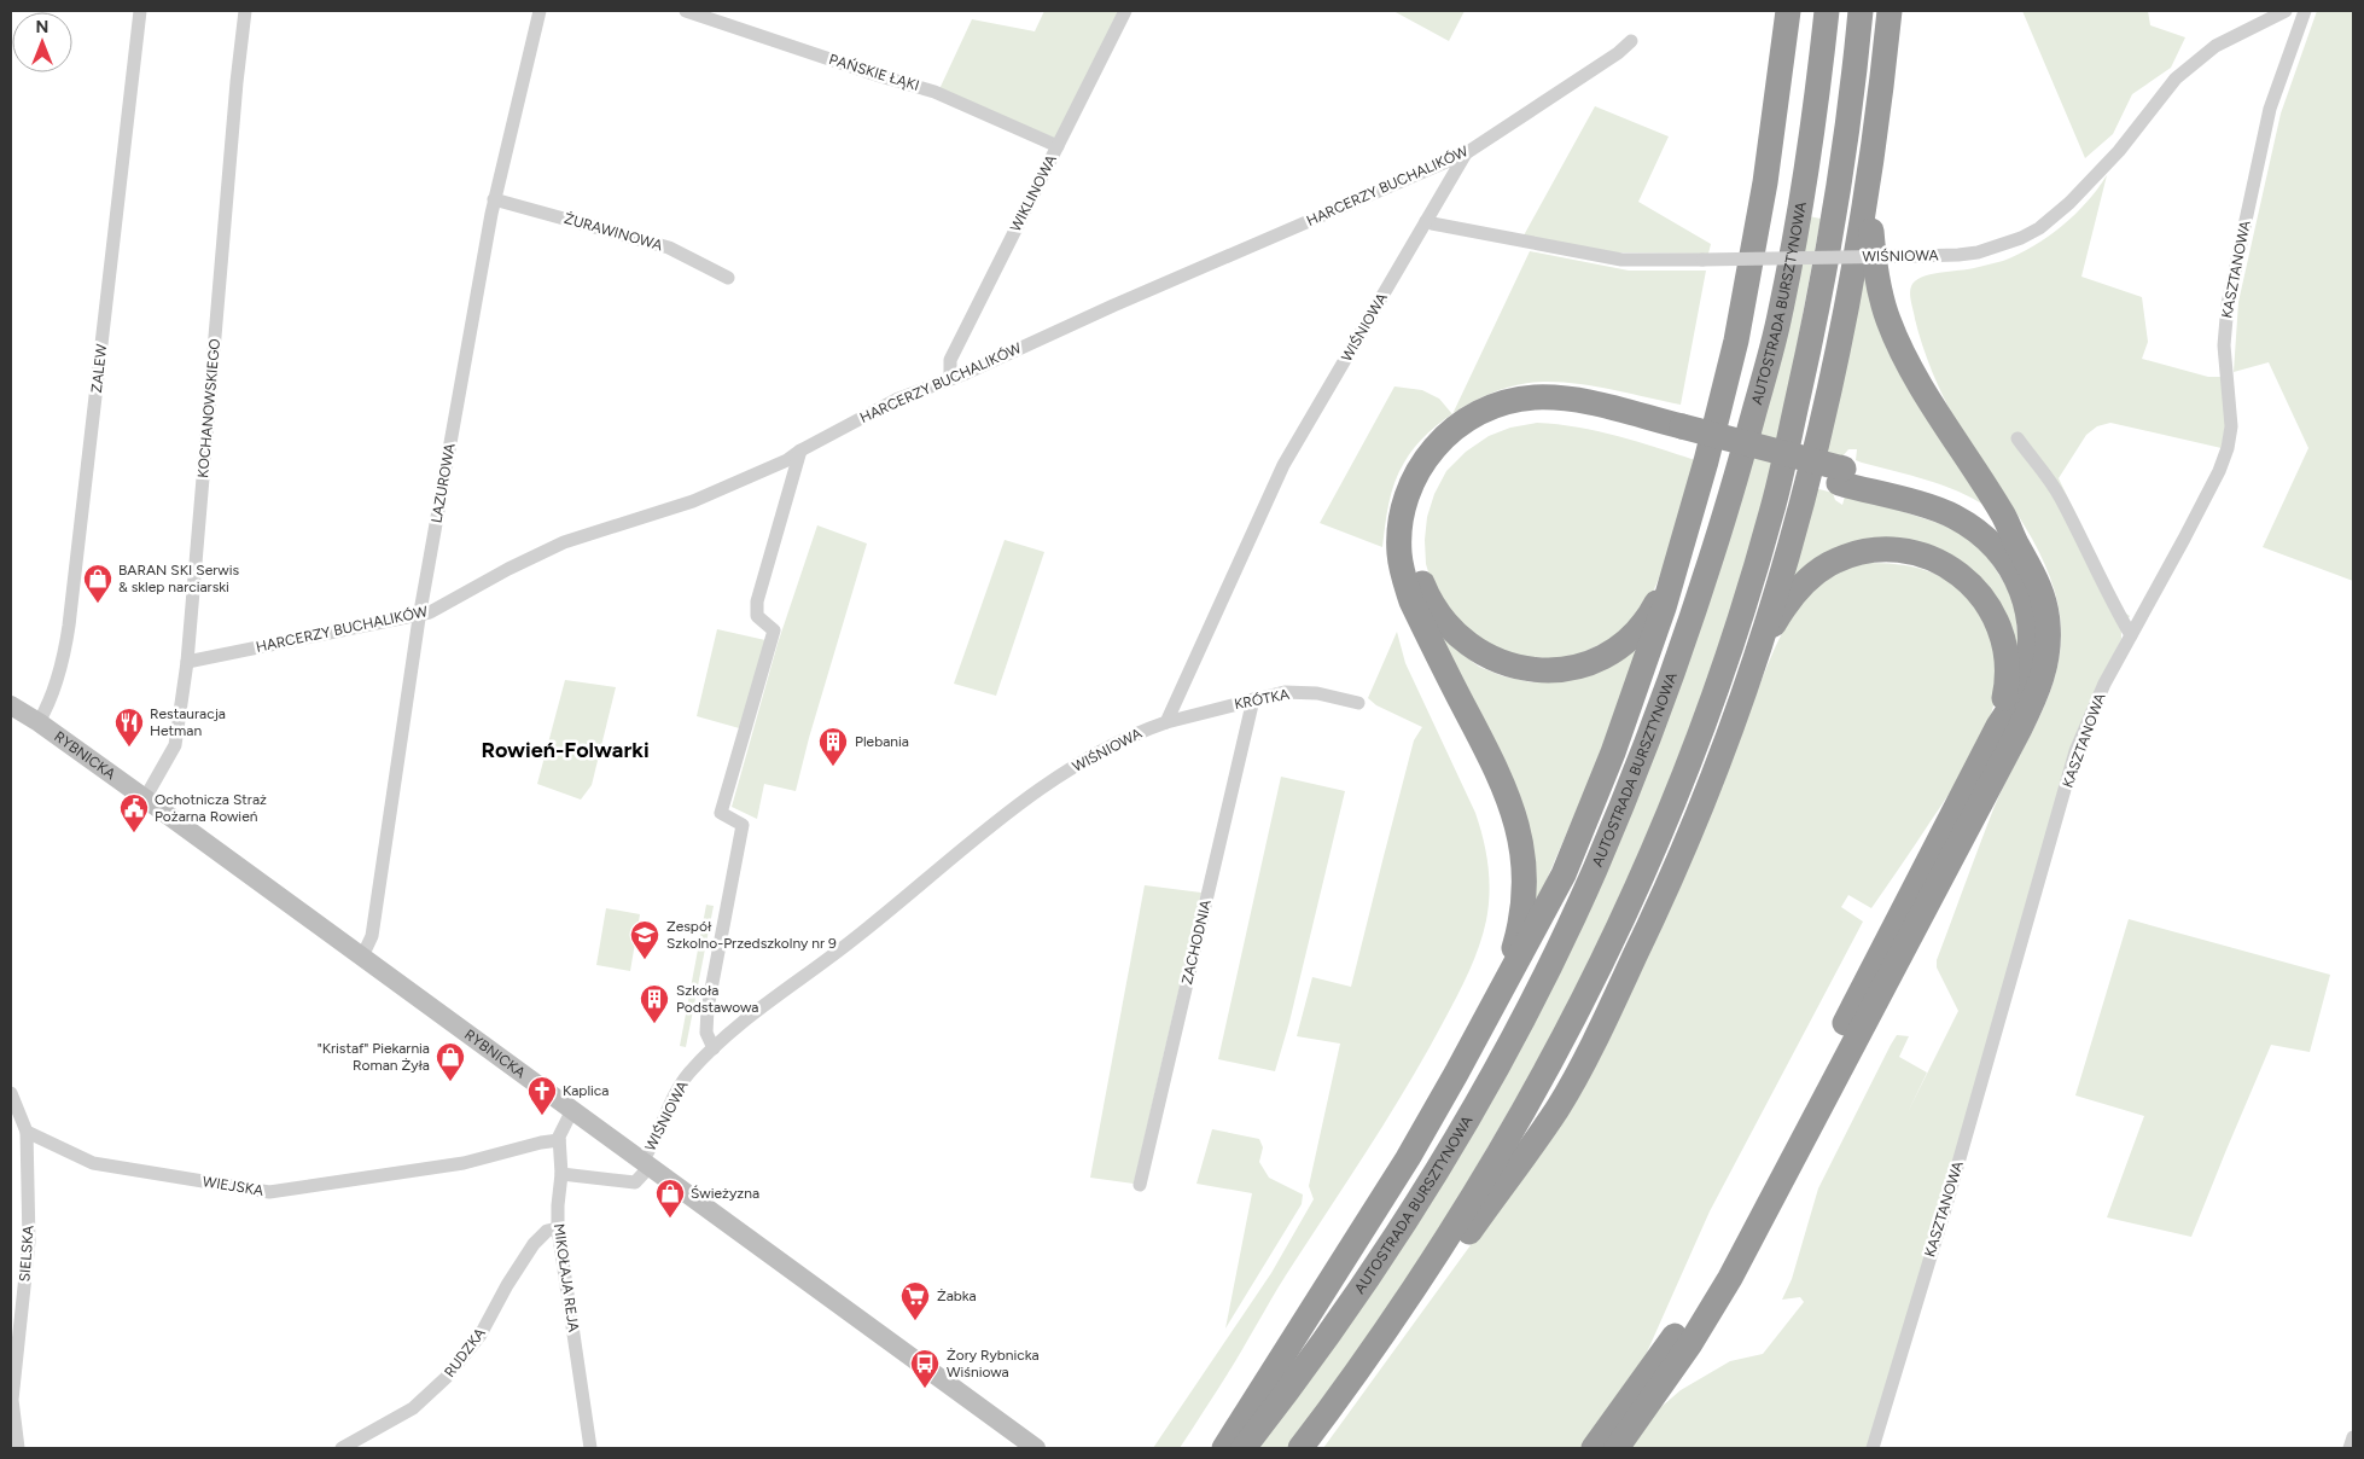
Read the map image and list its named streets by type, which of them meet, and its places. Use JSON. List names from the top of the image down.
{
  "streets": {
    "highway": ["AUTOSTRADA BURSZTYNOWA"],
    "street": [
      "PAŃSKIE ŁĄKI",
      "HARCERZY BUCHALIKÓW",
      "WIKLINOWA",
      "ŻURAWINOWA",
      "WIŚNIOWA",
      "KASZTANOWA",
      "ZALEW",
      "KOCHANOWSKIEGO",
      "LAZUROWA",
      "KRÓTKA",
      "RYBNICKA",
      "ZACHODNIA",
      "WIEJSKA",
      "SIELSKA",
      "MIKOŁAJA REJA",
      "RUDZKA"
    ]
  },
  "crossings": [
    ["PAŃSKIE ŁĄKI", "WIKLINOWA"],
    ["HARCERZY BUCHALIKÓW", "WIKLINOWA"],
    ["HARCERZY BUCHALIKÓW", "WIŚNIOWA"],
    ["HARCERZY BUCHALIKÓW", "KOCHANOWSKIEGO"],
    ["HARCERZY BUCHALIKÓW", "LAZUROWA"],
    ["ŻURAWINOWA", "LAZUROWA"],
    ["WIŚNIOWA", "KRÓTKA"],
    ["WIŚNIOWA", "RYBNICKA"],
    ["ZALEW", "RYBNICKA"],
    ["KOCHANOWSKIEGO", "RYBNICKA"],
    ["LAZUROWA", "RYBNICKA"],
    ["KRÓTKA", "ZACHODNIA"],
    ["RYBNICKA", "MIKOŁAJA REJA"],
    ["WIEJSKA", "SIELSKA"],
    ["WIEJSKA", "MIKOŁAJA REJA"],
    ["MIKOŁAJA REJA", "RUDZKA"]
  ],
  "districts": ["Rowień-Folwarki"],
  "places": {
    "shop": ["BARAN SKI Serwis & sklep narciarski", "\"Kristaf\" Piekarnia Roman Żyła", "Świeżyzna"],
    "restaurant": ["Restauracja Hetman"],
    "building": ["Plebania", "Szkoła Podstawowa"],
    "public building": ["Ochotnicza Straż Pożarna Rowień"],
    "school or university": ["Zespół Szkolno-Przedszkolny nr 9"],
    "church": ["Kaplica"],
    "supermarket": ["Żabka"],
    "bus stop": ["Żory Rybnicka Wiśniowa"]
  },
  "north": "top"
}
